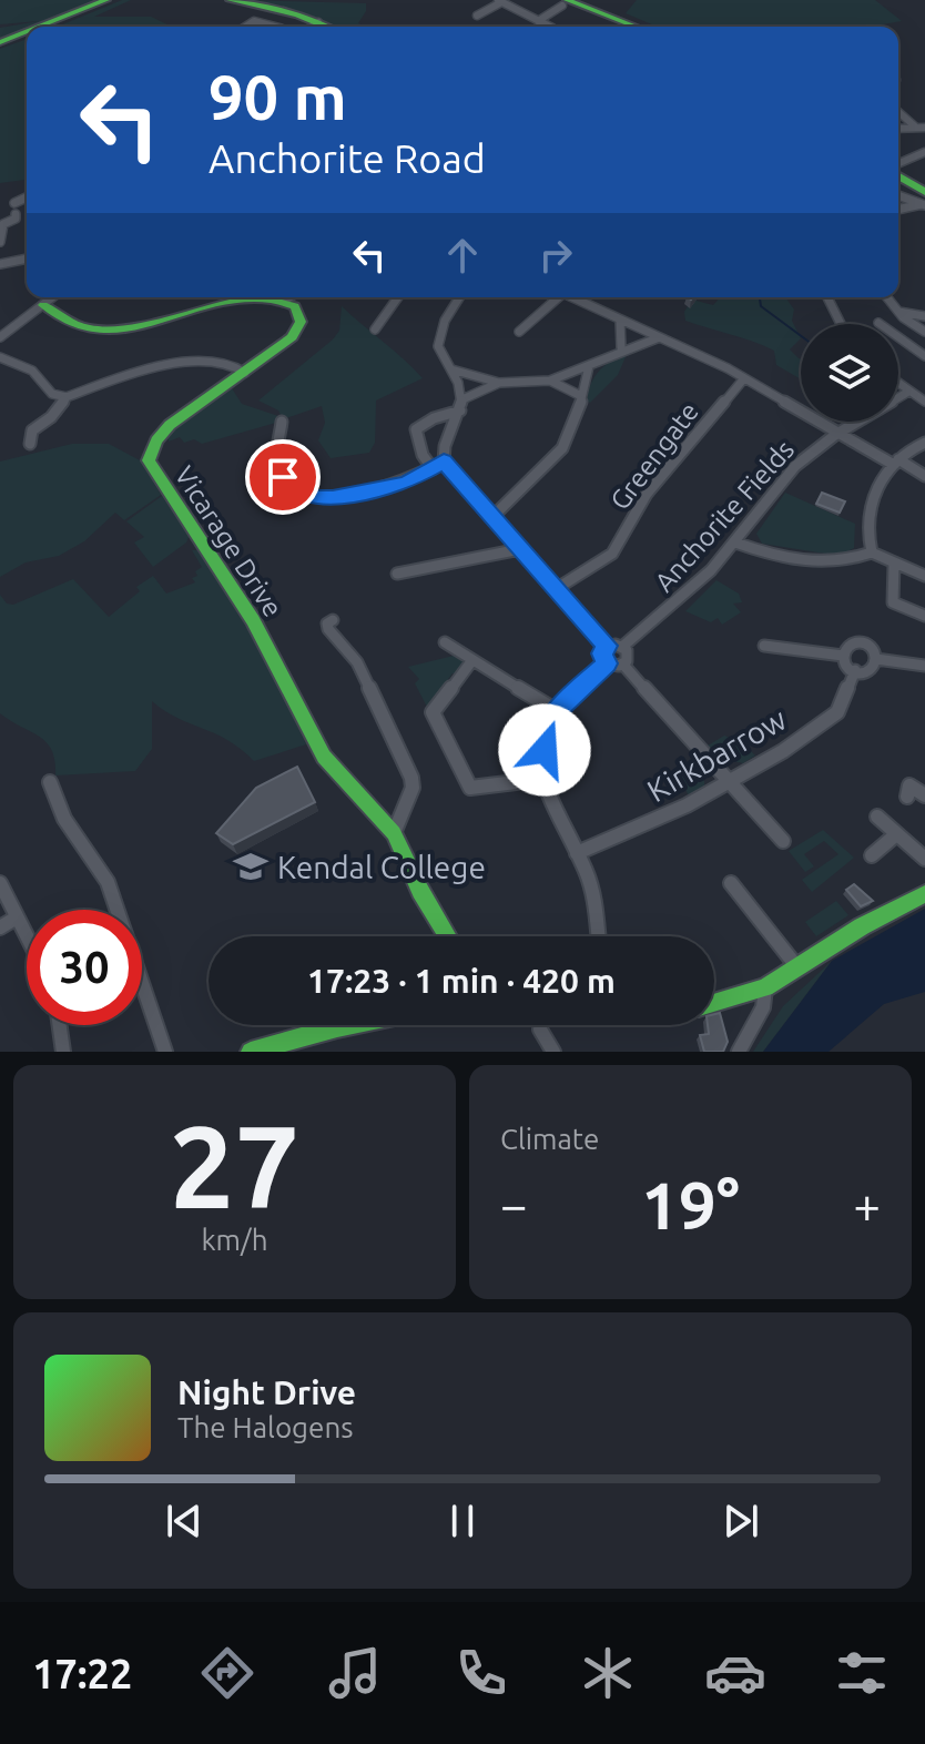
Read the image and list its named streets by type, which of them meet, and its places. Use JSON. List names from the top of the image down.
{
  "streets": {
    "main road": ["Vicarage Drive"],
    "street": ["Greengate", "Anchorite Fields", "Kirkbarrow"]
  },
  "places": {
    "school or university": ["Kendal College"]
  },
  "page": {
    "turn": ["90 m", "Anchorite Road"],
    "limit": "30",
    "trip": "17:23 · 1 min · 420 m",
    "tile": [
      ["27", "km/h"],
      "Climate"
    ],
    "heat": ["−", "19°", "+"],
    "song": ["Night Drive", "The Halogens"],
    "tabs": "17:22"
  }
}
